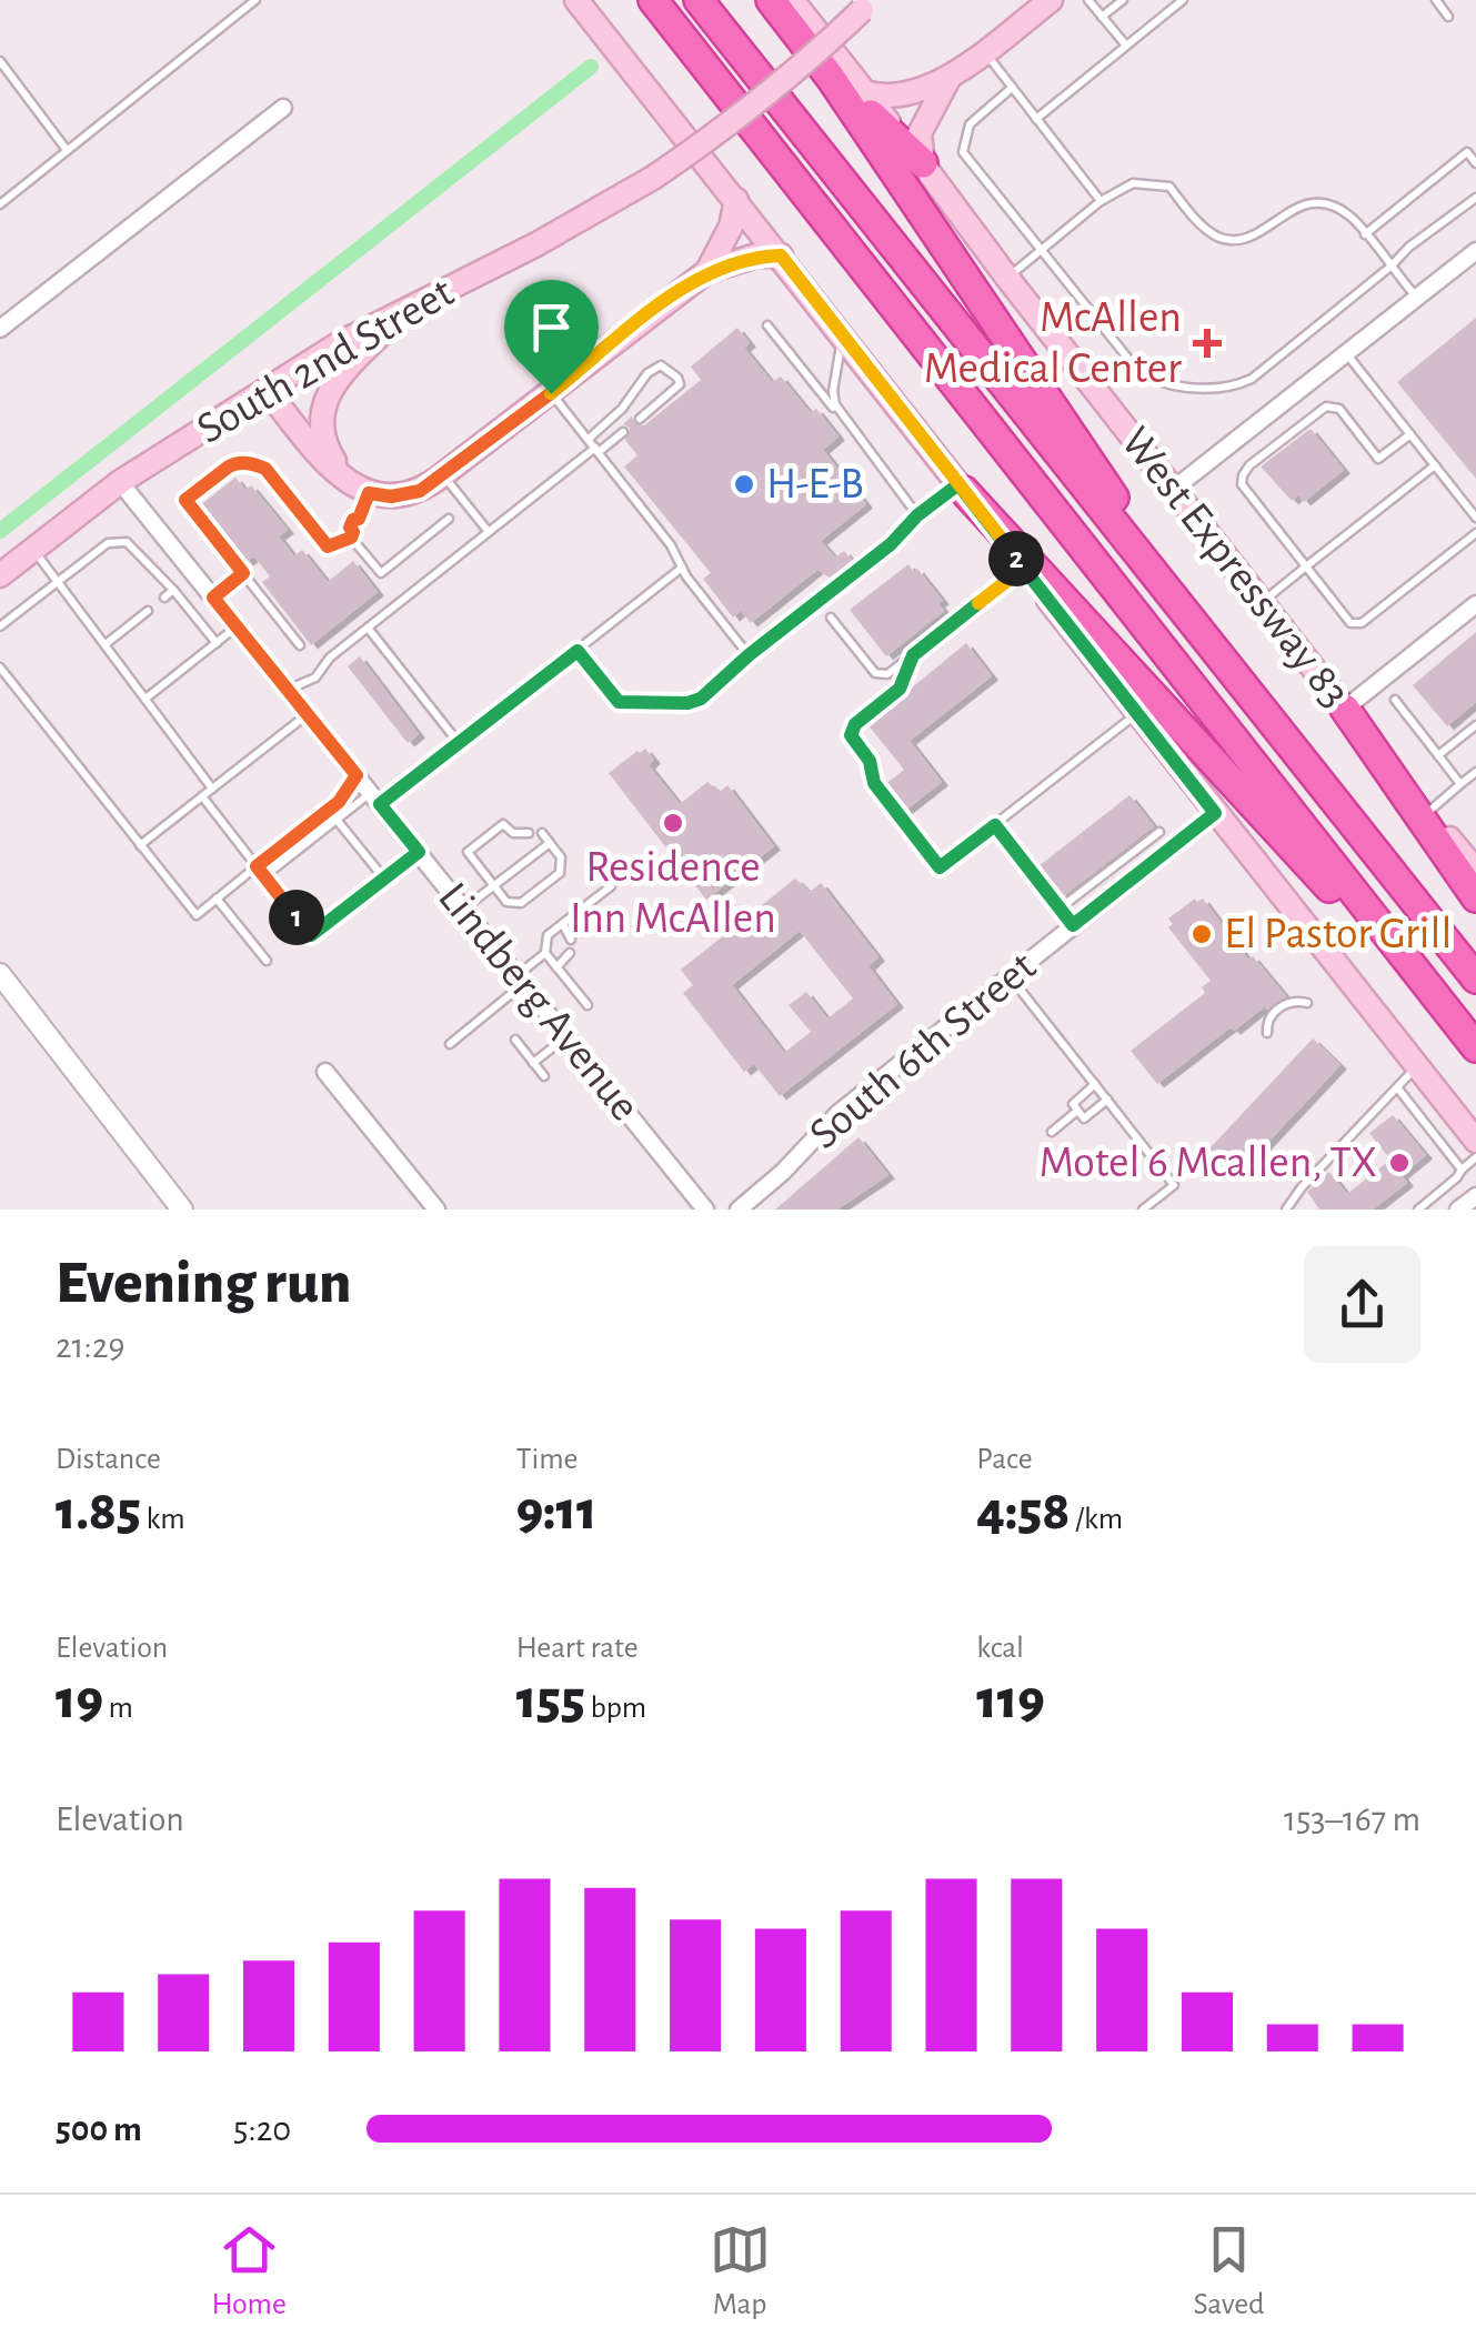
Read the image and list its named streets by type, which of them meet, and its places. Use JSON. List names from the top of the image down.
{
  "streets": {
    "main road": ["South 2nd Street", "West Expressway 83"],
    "street": ["Lindberg Avenue", "South 6th Street"]
  },
  "crossings": [
    ["South 2nd Street", "Lindberg Avenue"]
  ],
  "places": {
    "health": ["McAllen Medical Center"],
    "other": [
      "H-E-B",
      "Residence Inn McAllen",
      "El Pastor Grill",
      "Motel 6 Mcallen, TX"
    ]
  },
  "page": {
    "pins": ["2", "1"],
    "heading": ["Evening run", "21:29"],
    "stats": [
      ["Distance", "1.85 km"],
      ["Time", "9:11"],
      ["Pace", "4:58 /km"],
      ["Elevation", "19 m"],
      ["Heart rate", "155 bpm"],
      ["kcal", "119"]
    ],
    "chart": ["Elevation", "153–167 m"],
    "list": [
      {
        "name": "500 m",
        "note": "5:20"
      }
    ],
    "tabs": ["Home", "Map", "Saved"]
  }
}
